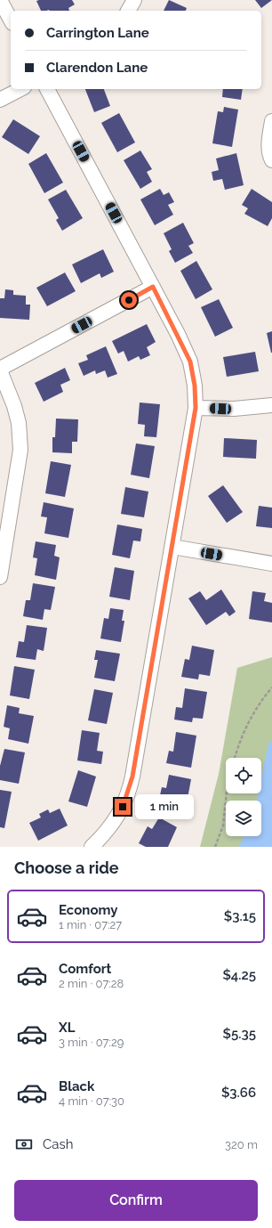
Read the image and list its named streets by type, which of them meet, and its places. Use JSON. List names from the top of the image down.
{
  "page": {
    "banner": ["Carrington Lane", "Clarendon Lane"],
    "bubble": "1 min",
    "heading": "Choose a ride",
    "list": [
      {
        "name": "Economy",
        "note": "1 min · 07:27",
        "value": "$3.15"
      },
      {
        "name": "Comfort",
        "note": "2 min · 07:28",
        "value": "$4.25"
      },
      {
        "name": "XL",
        "note": "3 min · 07:29",
        "value": "$5.35"
      },
      {
        "name": "Black",
        "note": "4 min · 07:30",
        "value": "$3.66"
      }
    ],
    "pay": ["Cash", "320 m"],
    "buttons": "Confirm"
  }
}
